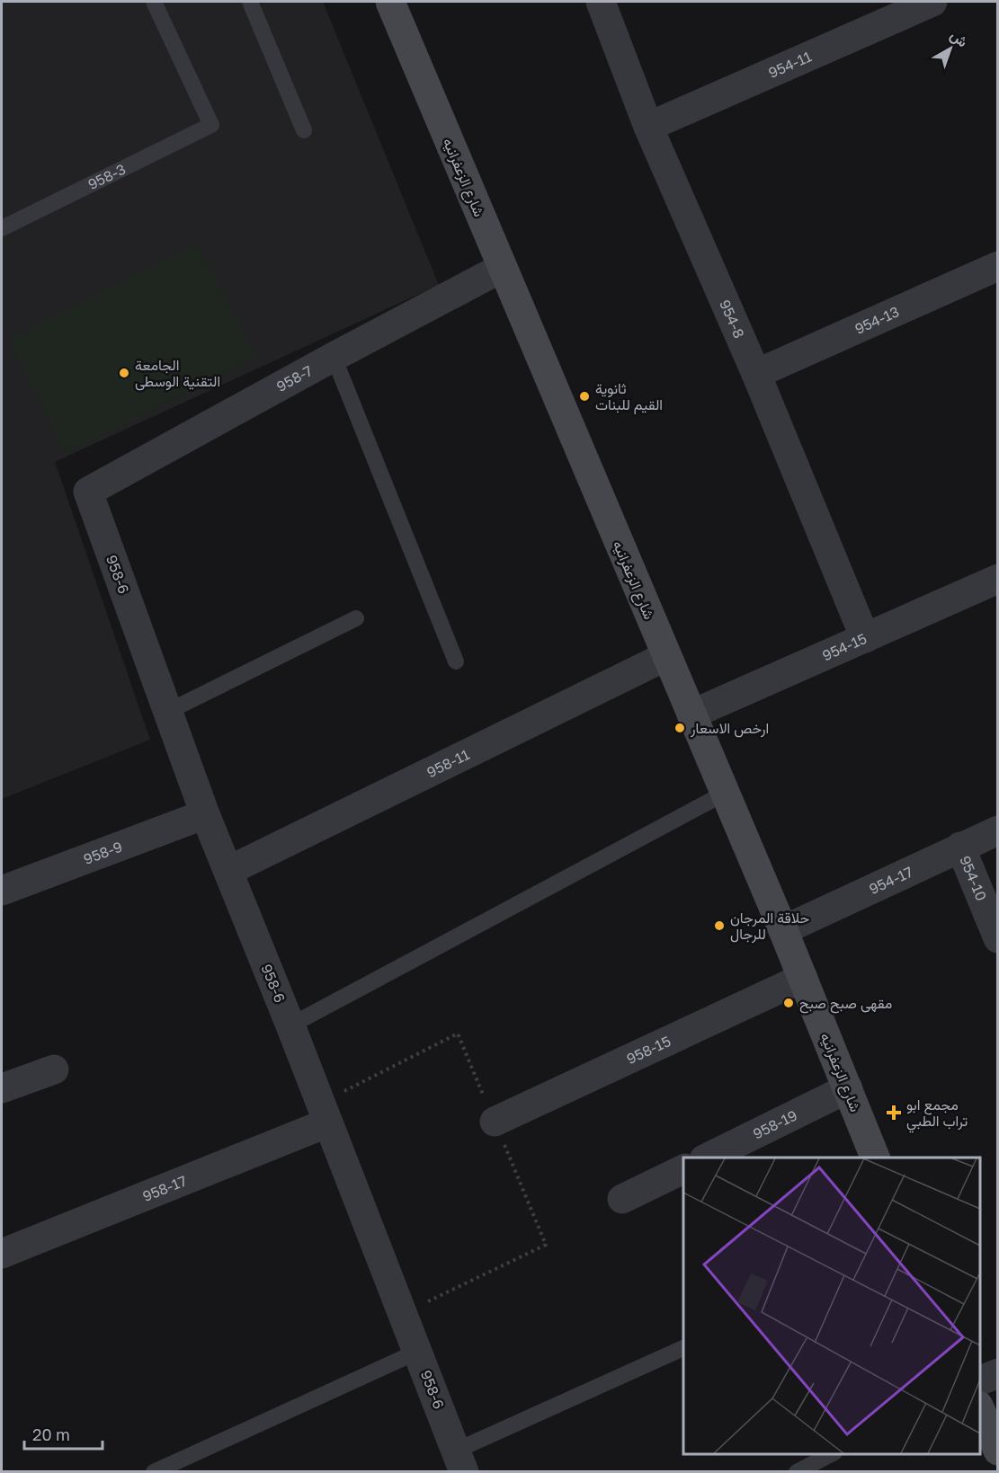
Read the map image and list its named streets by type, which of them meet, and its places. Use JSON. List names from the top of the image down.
{
  "streets": {
    "street": [
      "954-11",
      "شارع الزعفرانيه",
      "954-8",
      "954-13",
      "958-7",
      "958-6",
      "954-15",
      "958-11",
      "958-9",
      "954-10",
      "954-17",
      "958-15",
      "958-19",
      "958-17"
    ],
    "lane": ["958-3"]
  },
  "crossings": [
    ["954-11", "954-8"],
    ["شارع الزعفرانيه", "958-7"],
    ["شارع الزعفرانيه", "954-15"],
    ["شارع الزعفرانيه", "958-11"],
    ["شارع الزعفرانيه", "954-17"],
    ["شارع الزعفرانيه", "958-15"],
    ["شارع الزعفرانيه", "958-19"],
    ["954-8", "954-13"],
    ["954-8", "954-15"],
    ["958-7", "958-6"],
    ["958-6", "958-11"],
    ["958-6", "958-9"],
    ["958-6", "958-17"],
    ["954-10", "954-17"]
  ],
  "places": {
    "other": [
      "الجامعة التقنية الوسطى",
      "ثانوية القيم للبنات",
      "ارخص الاسعار",
      "حلاقة المرجان للرجال",
      "مقهى صبح صبح"
    ],
    "health": ["مجمع ابو تراب الطبي"]
  },
  "scale_bar": "20 m",
  "north": "top right"
}
